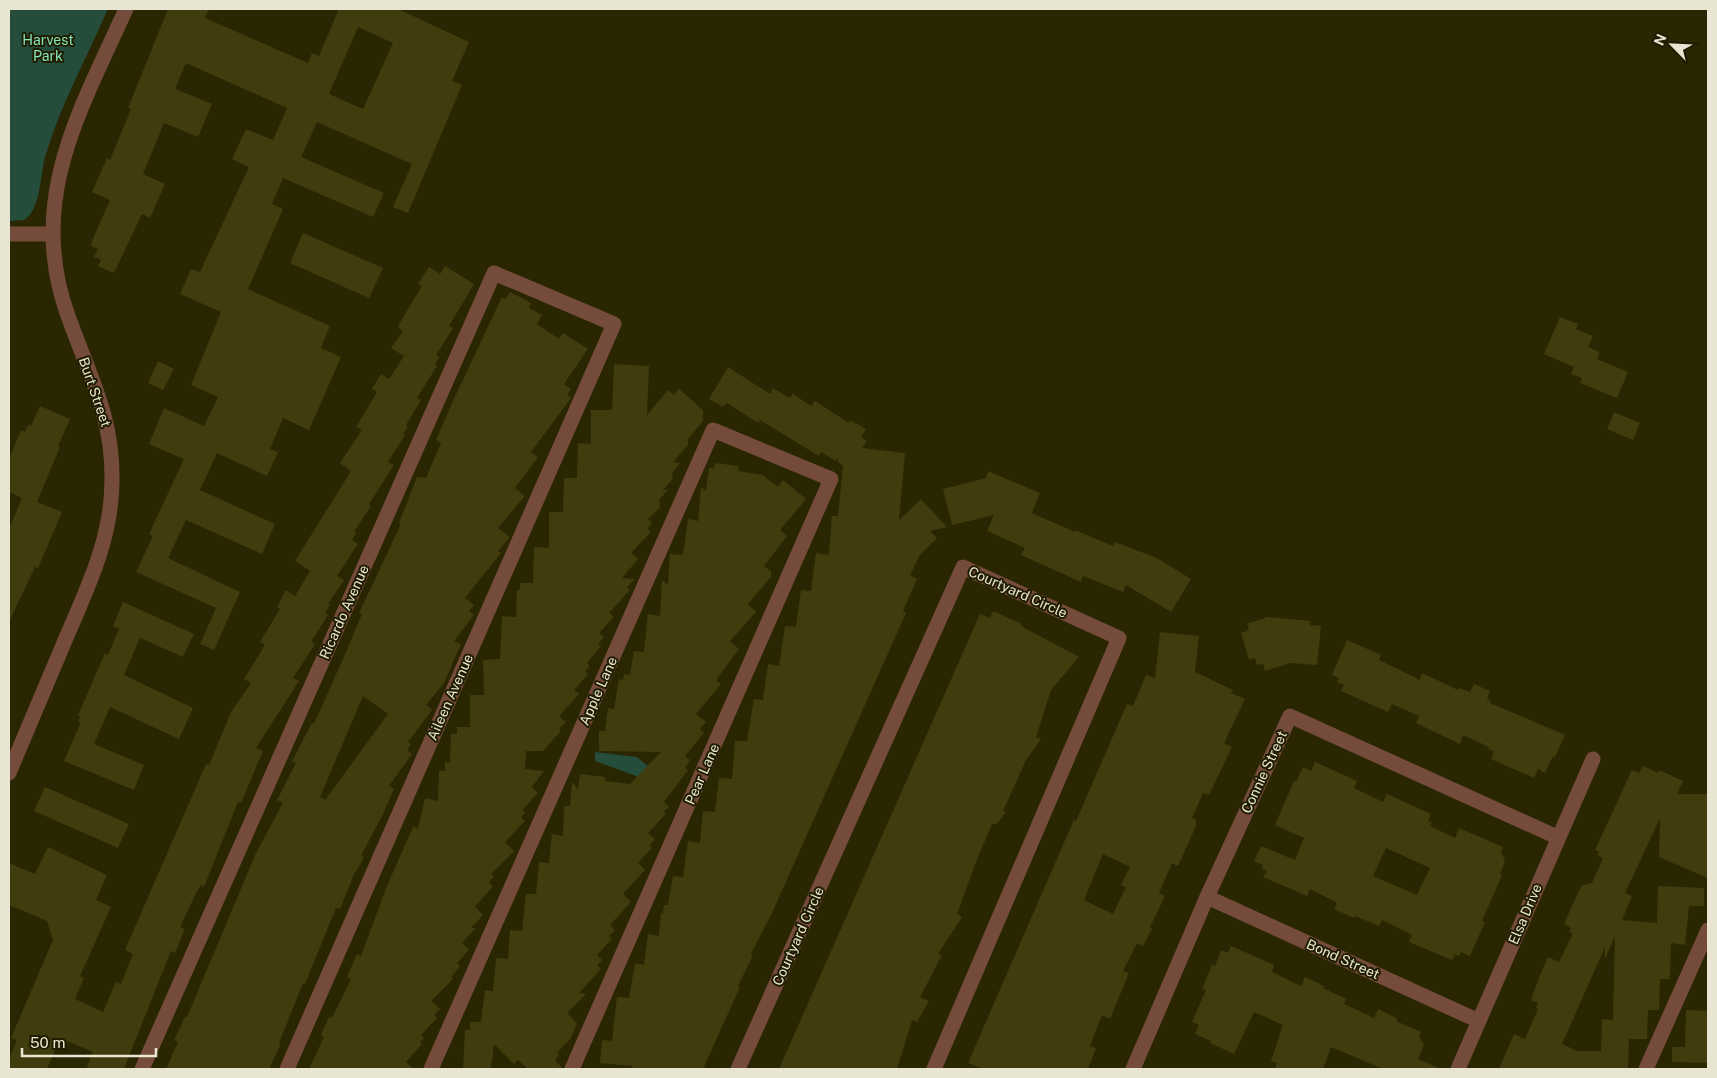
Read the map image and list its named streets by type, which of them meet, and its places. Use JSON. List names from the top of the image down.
{
  "streets": {
    "street": [
      "Burt Street",
      "Courtyard Circle",
      "Ricardo Avenue",
      "Apple Lane",
      "Aileen Avenue",
      "Connie Street",
      "Pear Lane",
      "Elsa Drive",
      "Bond Street"
    ]
  },
  "crossings": [
    ["Ricardo Avenue", "Aileen Avenue"],
    ["Apple Lane", "Pear Lane"],
    ["Connie Street", "Elsa Drive"],
    ["Connie Street", "Bond Street"],
    ["Elsa Drive", "Bond Street"]
  ],
  "parks": ["Harvest Park"],
  "scale_bar": "50 m",
  "north": "top left"
}
